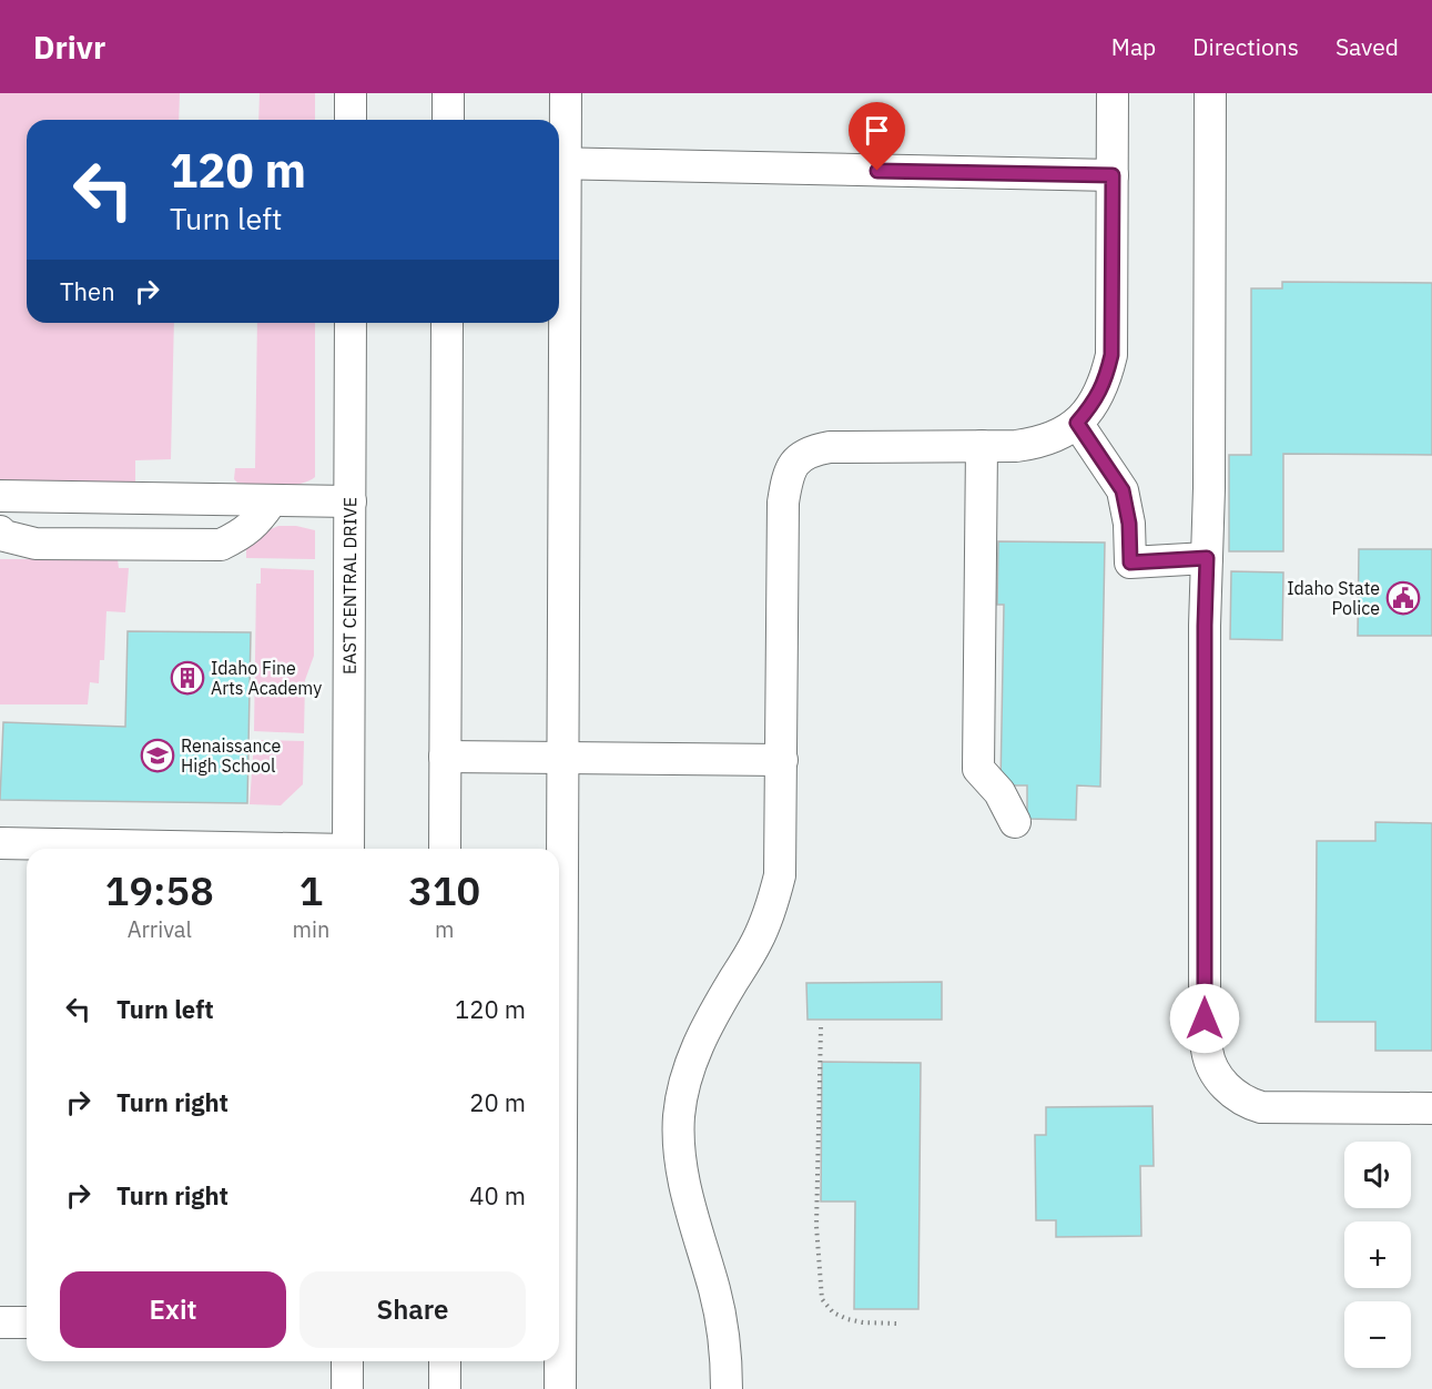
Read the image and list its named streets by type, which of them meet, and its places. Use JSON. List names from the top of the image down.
{
  "streets": {
    "street": ["EAST CENTRAL DRIVE"]
  },
  "places": {
    "public building": ["Idaho State Police"],
    "building": ["Idaho Fine Arts Academy"],
    "school or university": ["Renaissance High School"]
  },
  "page": {
    "header": "Drivr",
    "nav": ["Map", "Directions", "Saved"],
    "turn": ["120 m", "Turn left"],
    "then": "Then",
    "eta": [
      "19:58",
      "Arrival",
      "1",
      "min",
      "310",
      "m"
    ],
    "list": [
      {
        "name": "Turn left",
        "value": "120 m"
      },
      {
        "name": "Turn right",
        "value": "20 m"
      },
      {
        "name": "Turn right",
        "value": "40 m"
      }
    ],
    "map_buttons": ["+", "−"],
    "buttons": ["Exit", "Share"]
  }
}
